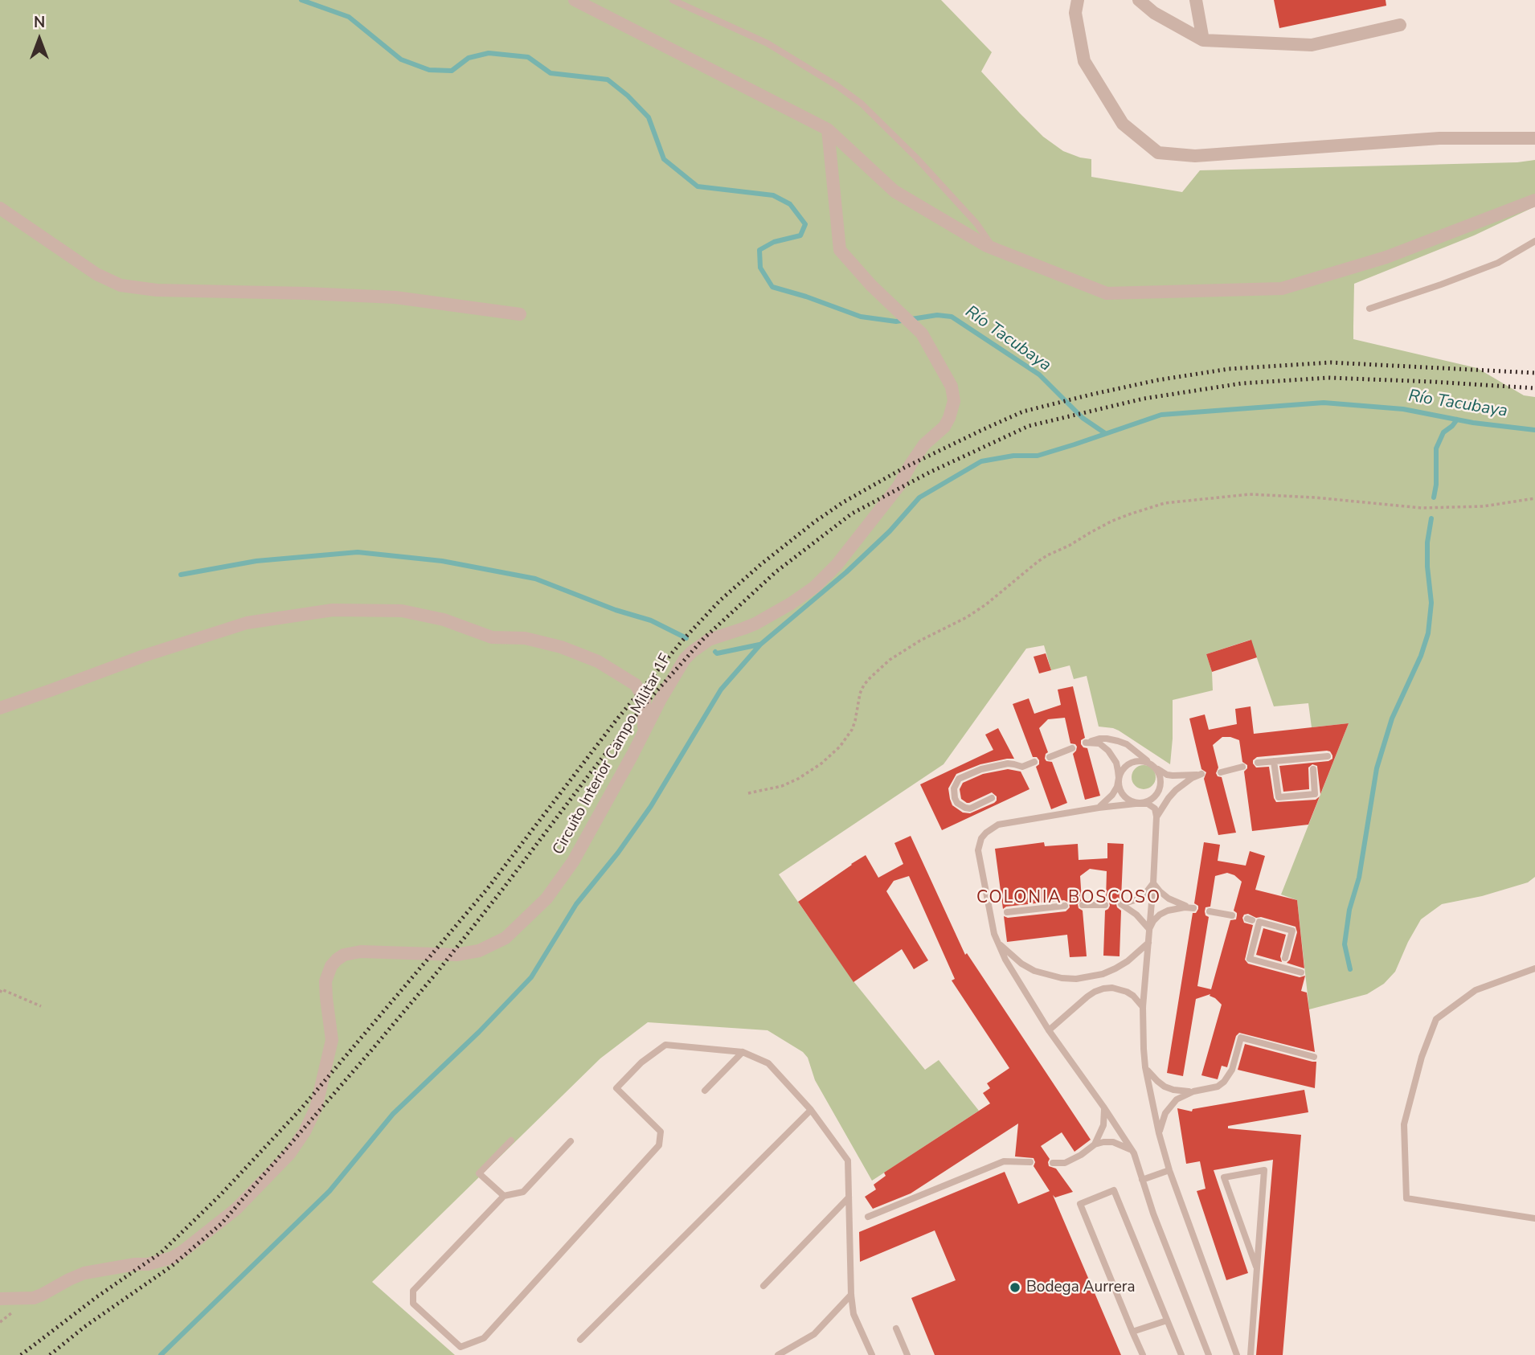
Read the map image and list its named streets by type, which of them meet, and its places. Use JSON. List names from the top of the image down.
{
  "streets": {
    "street": ["Circuito Interior Campo Militar 1F"]
  },
  "districts": ["COLONIA BOSCOSO"],
  "water": ["Río Tacubaya"],
  "places": ["Bodega Aurrera"],
  "north": "top"
}
